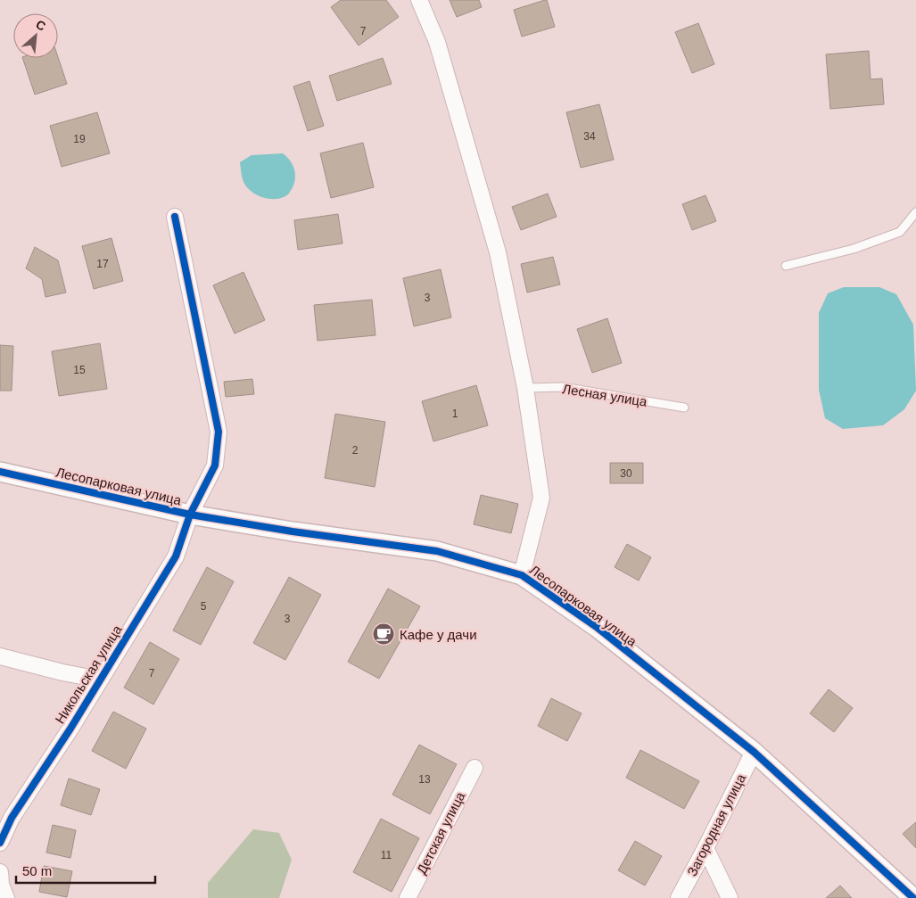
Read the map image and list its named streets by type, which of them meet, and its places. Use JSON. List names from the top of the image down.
{
  "streets": {
    "street": [
      "Лесопарковая улица",
      "Никольская улица",
      "Загородная улица",
      "Детская улица"
    ],
    "lane": ["Лесная улица"]
  },
  "crossings": [
    ["Лесопарковая улица", "Никольская улица"],
    ["Лесопарковая улица", "Загородная улица"]
  ],
  "places": {
    "cafe": ["Кафе у дачи"]
  },
  "house_numbers": [
    "7",
    "34",
    "19",
    "17",
    "3",
    "15",
    "1",
    "2",
    "30",
    "5",
    "3",
    "7",
    "13",
    "11"
  ],
  "scale_bar": "50 m",
  "north": "top right"
}
